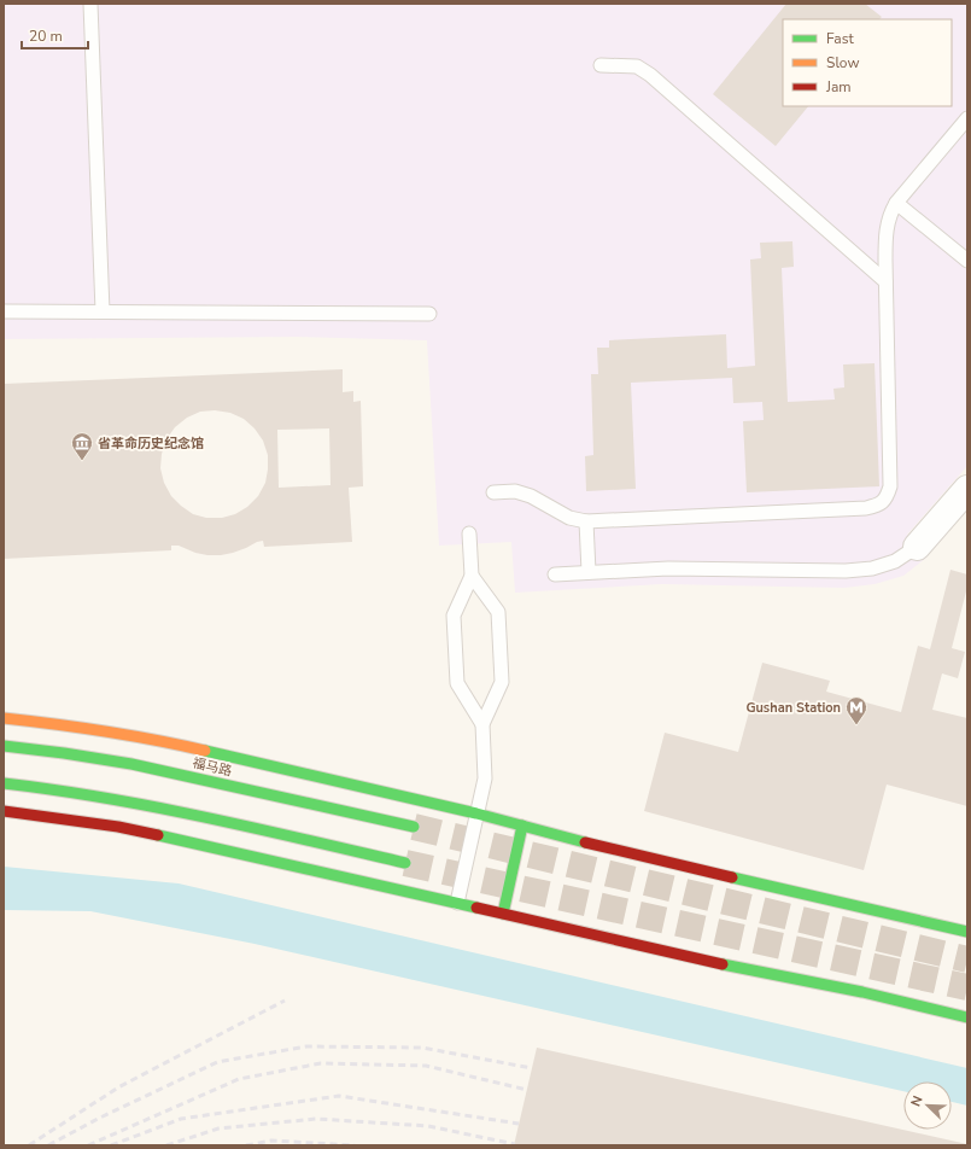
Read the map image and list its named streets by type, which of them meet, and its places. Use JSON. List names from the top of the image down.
{
  "streets": {
    "main road": ["福马路"]
  },
  "places": {
    "museum": ["省革命历史纪念馆"],
    "metro station": ["Gushan Station"]
  },
  "legend": ["Fast", "Slow", "Jam"],
  "scale_bar": "20 m",
  "north": "top left"
}
